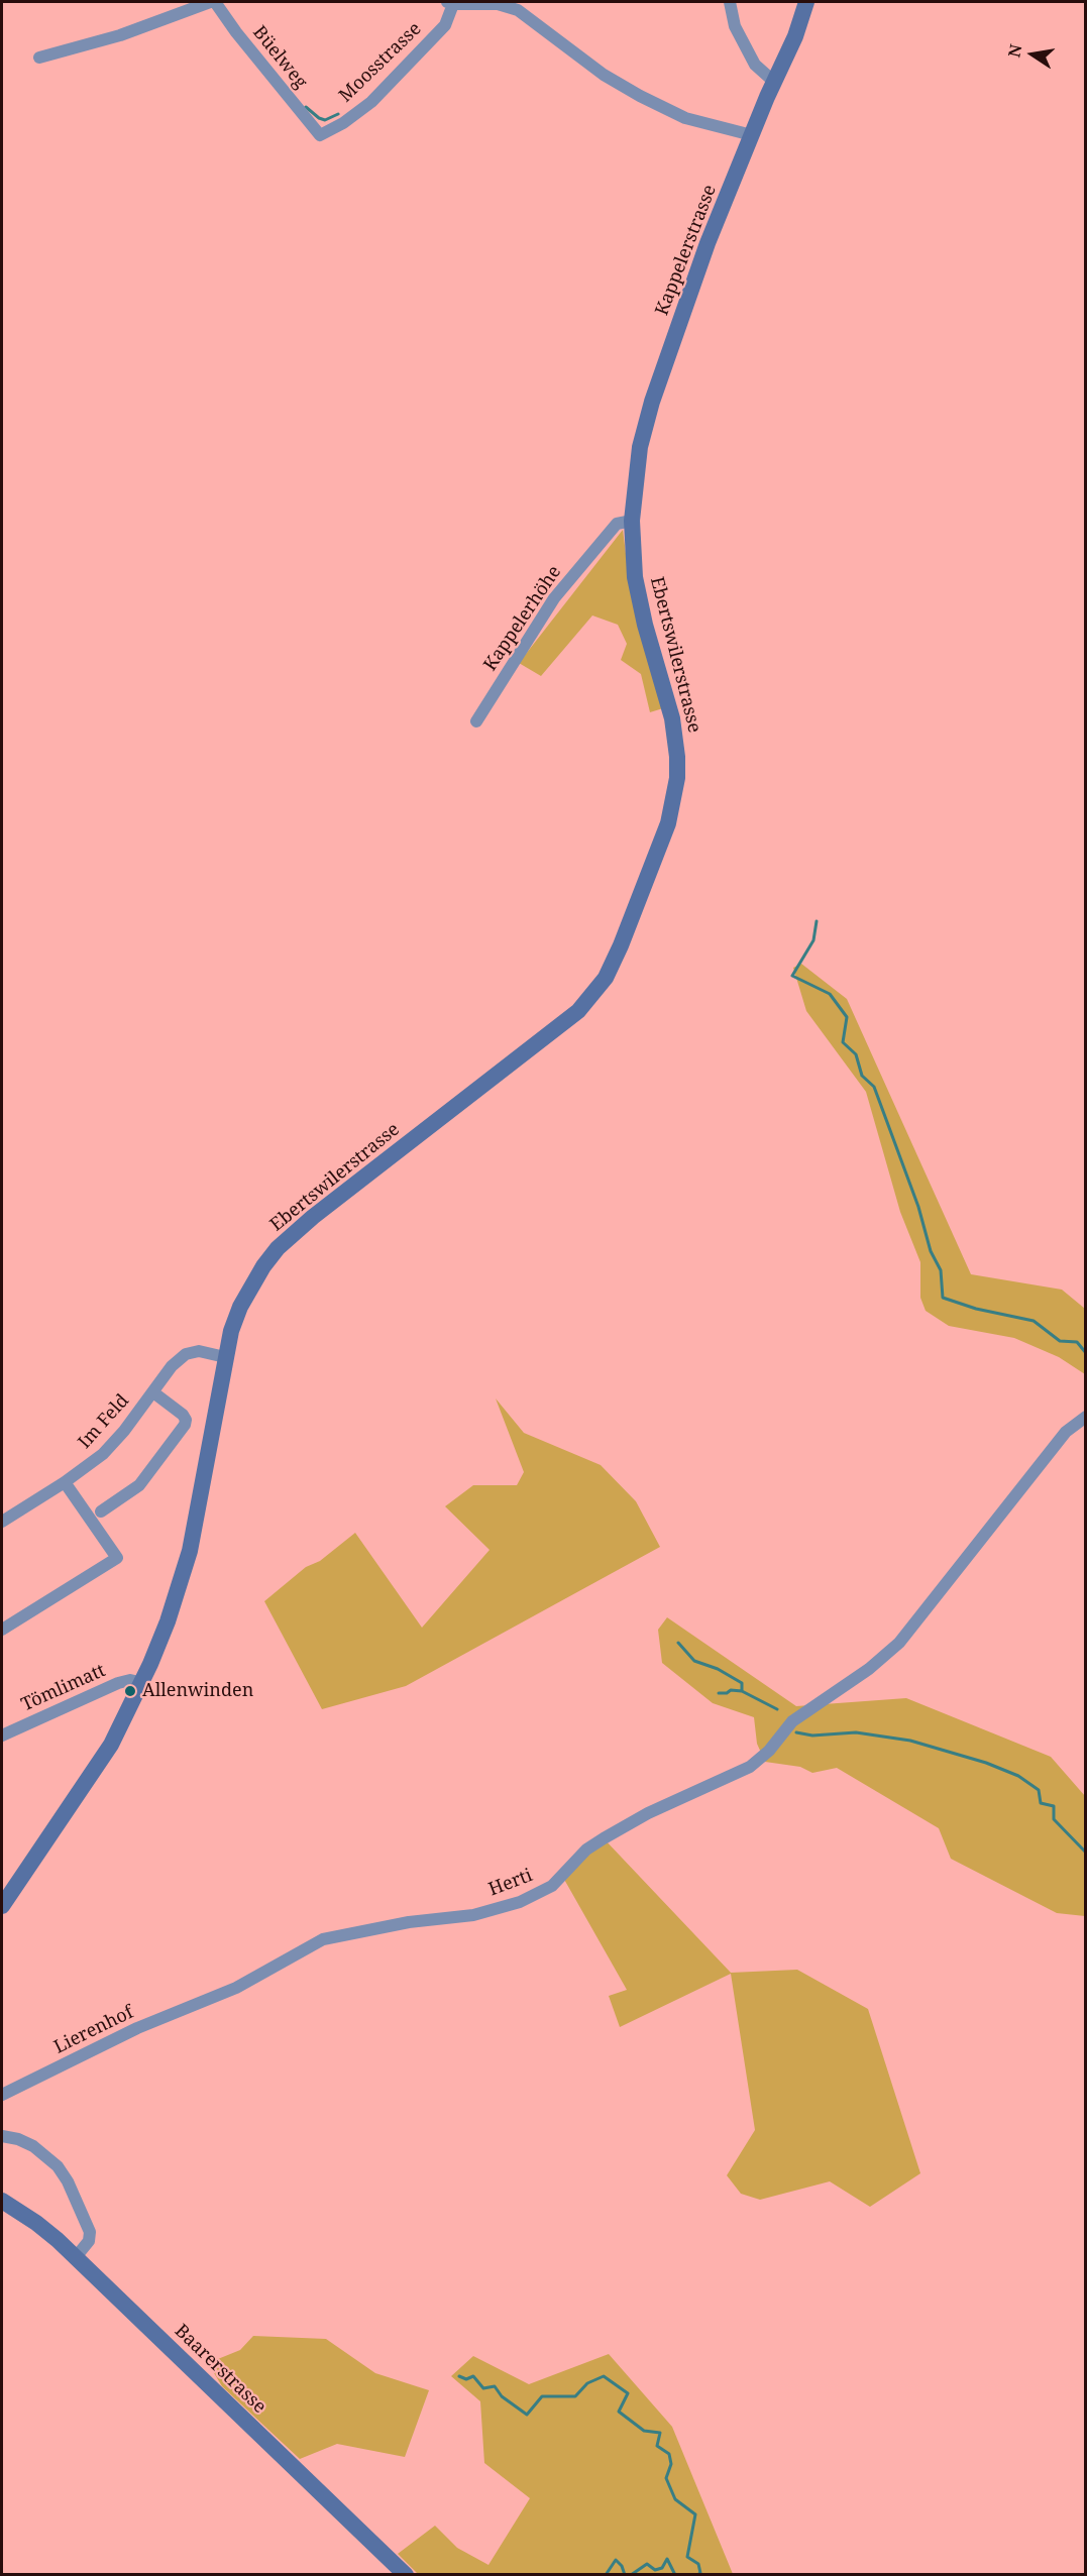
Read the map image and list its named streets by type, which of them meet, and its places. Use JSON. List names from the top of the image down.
{
  "streets": {
    "street": [
      "Büelweg",
      "Moosstrasse",
      "Kappelerstrasse",
      "Kappelerhöhe",
      "Ebertswilerstrasse",
      "Im Feld",
      "Tömlimatt",
      "Herti",
      "Lierenhof",
      "Baarerstrasse"
    ]
  },
  "crossings": [
    ["Büelweg", "Moosstrasse"],
    ["Kappelerstrasse", "Kappelerhöhe"],
    ["Kappelerstrasse", "Ebertswilerstrasse"],
    ["Kappelerhöhe", "Ebertswilerstrasse"],
    ["Ebertswilerstrasse", "Im Feld"],
    ["Ebertswilerstrasse", "Tömlimatt"],
    ["Herti", "Lierenhof"]
  ],
  "places": ["Allenwinden"],
  "north": "left"
}
